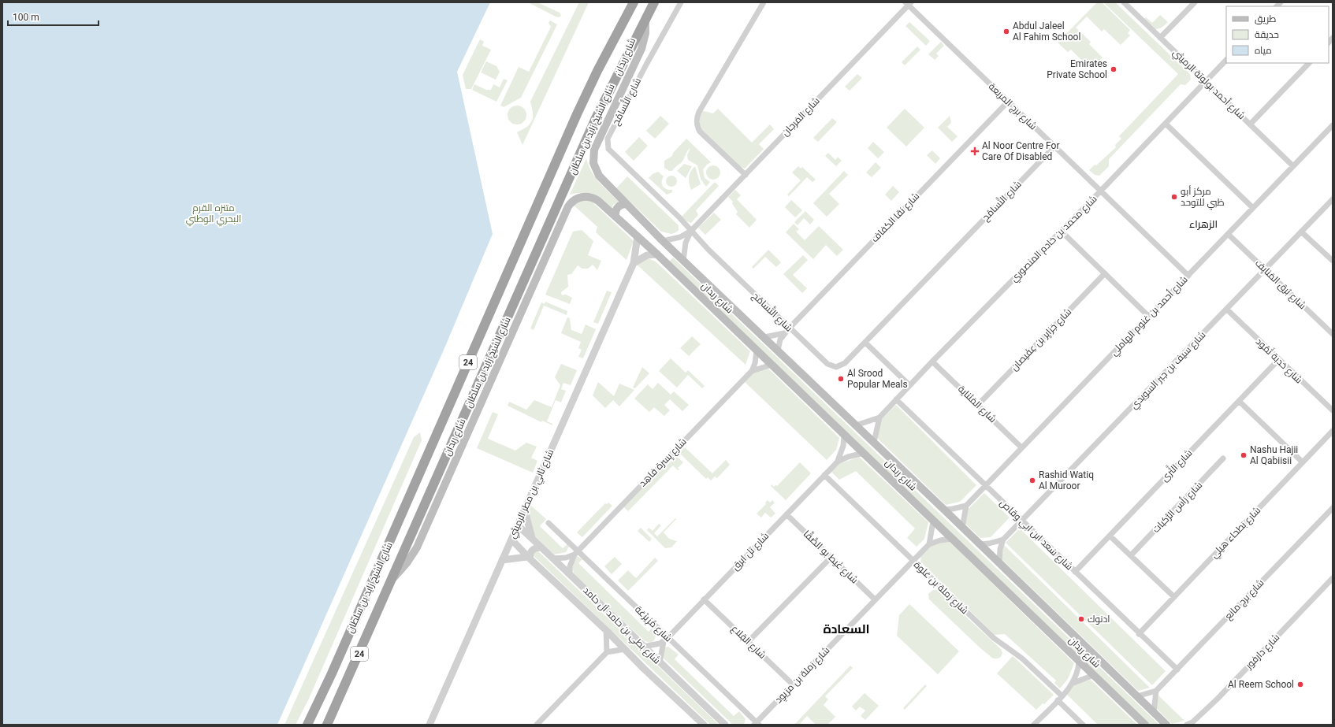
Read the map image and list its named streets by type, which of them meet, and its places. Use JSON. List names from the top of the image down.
{
  "streets": {
    "highway": ["شارع الشيخ زايد بن سلطان", "24"],
    "main road": ["شارع ربدان"],
    "street": [
      "شارع أحمد بولوتة الرميثي",
      "شارع التَّسامُح",
      "شارع برج المربعة",
      "شارع المَرجان",
      "شارع نقا الكفاف",
      "شارع محمد بن خادم المنصوري",
      "شارع بُرق المَنايِف",
      "شارع أحمد بن غنوم الهاملي",
      "شارع جَزايِر بن عِفَيصان",
      "شارع حَدبة ثَمُود",
      "شارع سيف بن جبر السويدي",
      "شارع المَثناية",
      "شارع يِسرة فاهِد",
      "شارع الثَّرى",
      "شارع ثاني بن مطر الرميثي",
      "شارع رَأس الرُّكبات",
      "شارع بَطحاء هيلي",
      "شارع سَعد ابن ابي وقاص",
      "شارع تل ابرق",
      "شارع غَيط بو الصَّقَّا",
      "شارع رَملة بن عَلوة",
      "شارع برج مانع",
      "شارع مْزِيرْعَة",
      "شارع بطي بن حامد آل حامد",
      "شارع القِلاع",
      "شارع دارفور",
      "شارع رَملة بن مرَيوِد"
    ]
  },
  "crossings": [
    ["شارع ربدان", "شارع المَرجان"],
    ["شارع ربدان", "شارع الشيخ زايد بن سلطان"],
    ["شارع ربدان", "شارع نقا الكفاف"],
    ["شارع ربدان", "شارع محمد بن خادم المنصوري"],
    ["شارع ربدان", "شارع سيف بن جبر السويدي"],
    ["شارع ربدان", "شارع يِسرة فاهِد"],
    ["شارع ربدان", "شارع ثاني بن مطر الرميثي"],
    ["شارع ربدان", "شارع تل ابرق"],
    ["شارع ربدان", "شارع برج مانع"],
    ["شارع ربدان", "شارع رَملة بن مرَيوِد"],
    ["شارع أحمد بولوتة الرميثي", "شارع محمد بن خادم المنصوري"],
    ["شارع أحمد بولوتة الرميثي", "شارع أحمد بن غنوم الهاملي"],
    ["شارع التَّسامُح", "شارع برج المربعة"],
    ["شارع التَّسامُح", "شارع المَرجان"],
    ["شارع التَّسامُح", "شارع نقا الكفاف"],
    ["شارع برج المربعة", "شارع المَرجان"],
    ["شارع برج المربعة", "شارع نقا الكفاف"],
    ["شارع برج المربعة", "شارع محمد بن خادم المنصوري"],
    ["شارع برج المربعة", "شارع أحمد بن غنوم الهاملي"],
    ["شارع محمد بن خادم المنصوري", "شارع المَثناية"],
    ["شارع محمد بن خادم المنصوري", "شارع سَعد ابن ابي وقاص"],
    ["شارع بُرق المَنايِف", "شارع أحمد بن غنوم الهاملي"],
    ["شارع بُرق المَنايِف", "شارع سيف بن جبر السويدي"],
    ["شارع أحمد بن غنوم الهاملي", "شارع المَثناية"],
    ["شارع أحمد بن غنوم الهاملي", "شارع سَعد ابن ابي وقاص"],
    ["شارع جَزايِر بن عِفَيصان", "شارع المَثناية"],
    ["شارع حَدبة ثَمُود", "شارع سيف بن جبر السويدي"],
    ["شارع حَدبة ثَمُود", "شارع الثَّرى"],
    ["شارع سيف بن جبر السويدي", "شارع سَعد ابن ابي وقاص"],
    ["شارع يِسرة فاهِد", "شارع مْزِيرْعَة"],
    ["شارع يِسرة فاهِد", "شارع بطي بن حامد آل حامد"],
    ["شارع الثَّرى", "شارع سَعد ابن ابي وقاص"],
    ["شارع ثاني بن مطر الرميثي", "شارع بطي بن حامد آل حامد"],
    ["شارع بَطحاء هيلي", "شارع سَعد ابن ابي وقاص"],
    ["شارع سَعد ابن ابي وقاص", "شارع برج مانع"],
    ["شارع تل ابرق", "شارع غَيط بو الصَّقَّا"],
    ["شارع تل ابرق", "شارع رَملة بن عَلوة"],
    ["شارع تل ابرق", "شارع مْزِيرْعَة"],
    ["شارع تل ابرق", "شارع القِلاع"],
    ["شارع غَيط بو الصَّقَّا", "شارع رَملة بن مرَيوِد"],
    ["شارع رَملة بن عَلوة", "شارع رَملة بن مرَيوِد"],
    ["شارع مْزِيرْعَة", "شارع رَملة بن مرَيوِد"],
    ["شارع القِلاع", "شارع رَملة بن مرَيوِد"]
  ],
  "districts": ["الزهراء", "السعادة"],
  "parks": ["متنزه القرم البحري الوطني"],
  "places": {
    "other": [
      "Abdul Jaleel Al Fahim School",
      "Emirates Private School",
      "مركز أبو ظبي للتوحد",
      "Al Srood Popular Meals",
      "Nashu Hajii Al Qabiisii",
      "Rashid Watiq Al Muroor",
      "ادنوك",
      "Al Reem School"
    ],
    "health": ["Al Noor Centre For Care Of Disabled"]
  },
  "legend": ["طريق", "حديقة", "مياه"],
  "scale_bar": "100 m"
}
